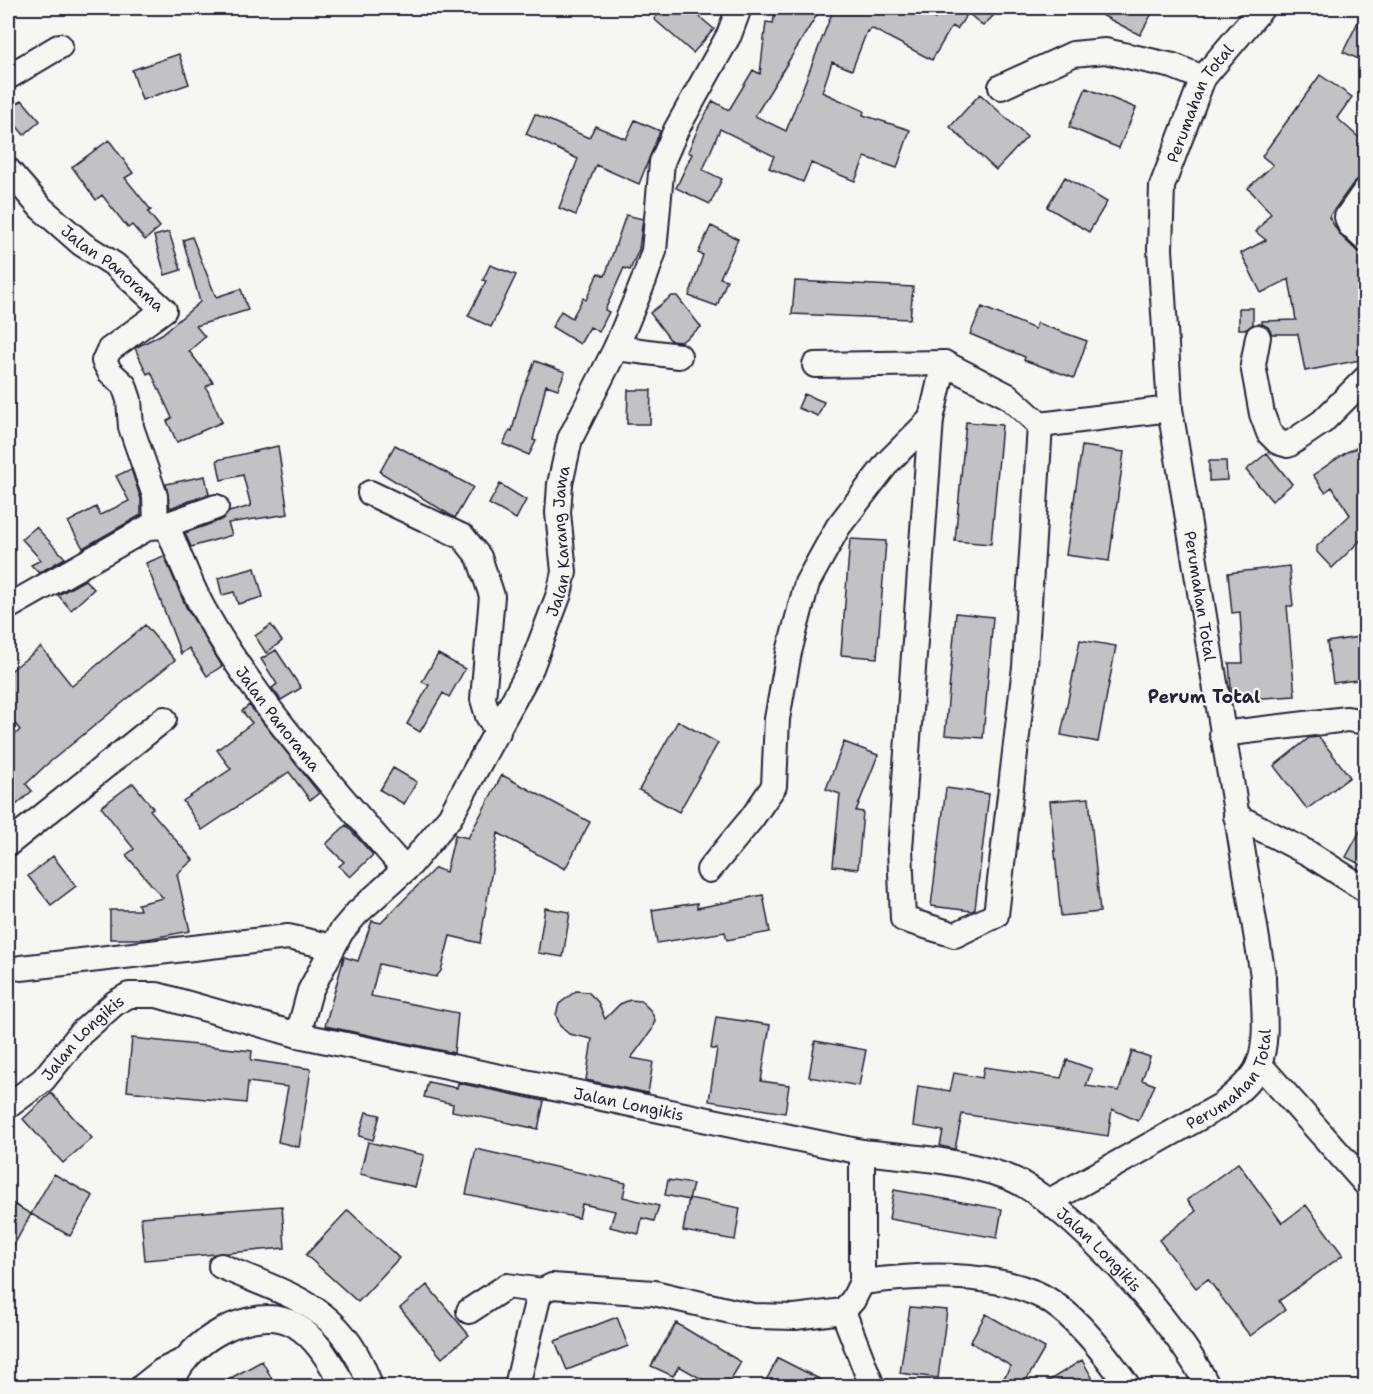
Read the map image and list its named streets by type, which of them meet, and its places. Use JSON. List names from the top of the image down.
{
  "streets": {
    "street": [
      "Perumahan Total",
      "Jalan Panorama",
      "Jalan Karang Jawa",
      "Jalan Longikis"
    ]
  },
  "crossings": [
    ["Perumahan Total", "Jalan Longikis"],
    ["Jalan Panorama", "Jalan Karang Jawa"],
    ["Jalan Karang Jawa", "Jalan Longikis"]
  ],
  "districts": ["Perum Total"]
}
